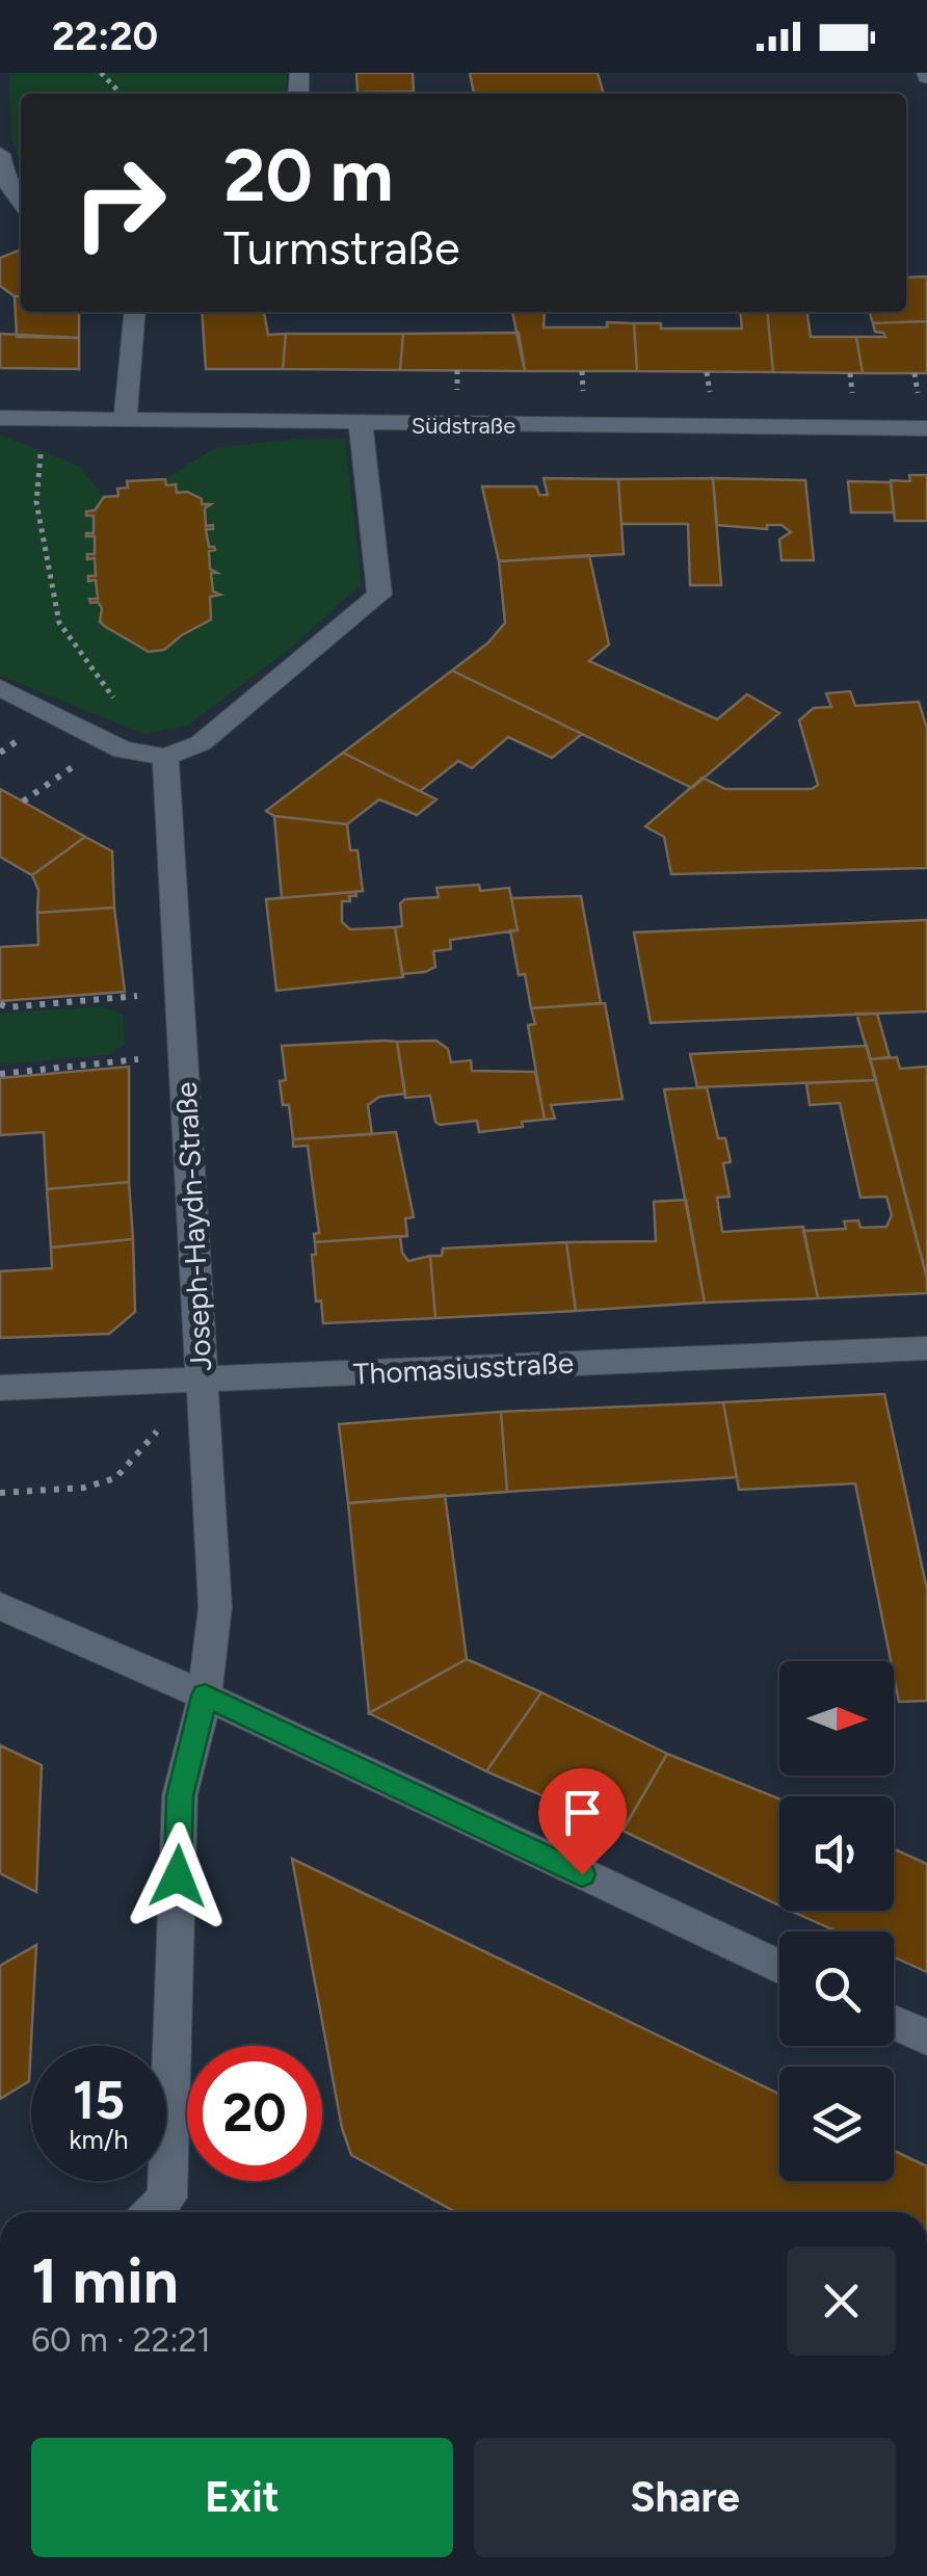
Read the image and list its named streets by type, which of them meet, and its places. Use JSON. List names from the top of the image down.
{
  "streets": {
    "street": ["Südstraße", "Joseph-Haydn-Straße", "Thomasiusstraße"]
  },
  "crossings": [
    ["Joseph-Haydn-Straße", "Thomasiusstraße"]
  ],
  "north": "right",
  "page": {
    "status": "22:20",
    "turn": ["20 m", "Turmstraße"],
    "speed": "15 km/h",
    "limit": "20",
    "heading": ["1 min", "60 m · 22:21"],
    "buttons": ["Exit", "Share"]
  }
}
